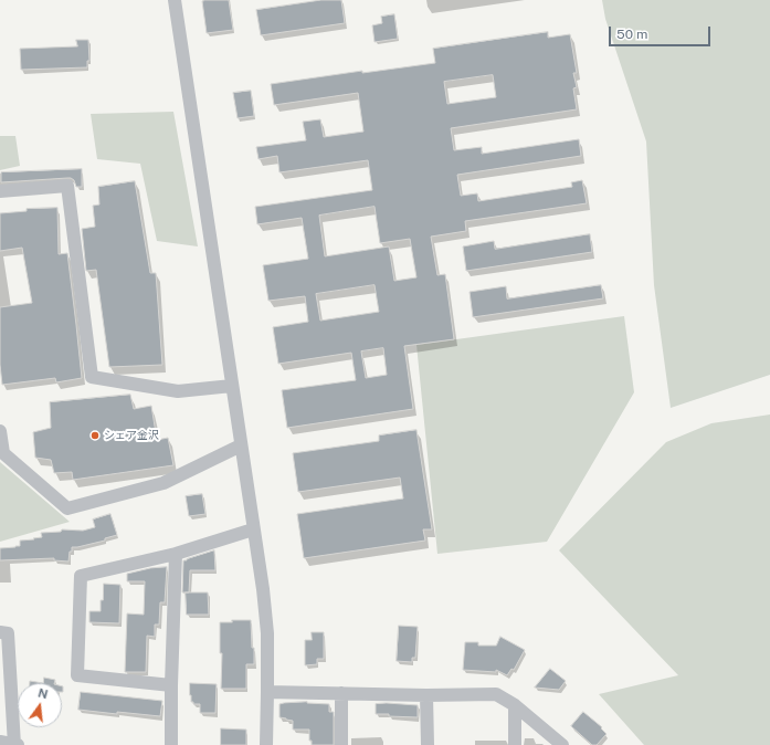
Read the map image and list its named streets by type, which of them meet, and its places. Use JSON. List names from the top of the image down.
{
  "places": ["シェア金沢"],
  "scale_bar": "50 m",
  "north": "top"
}
